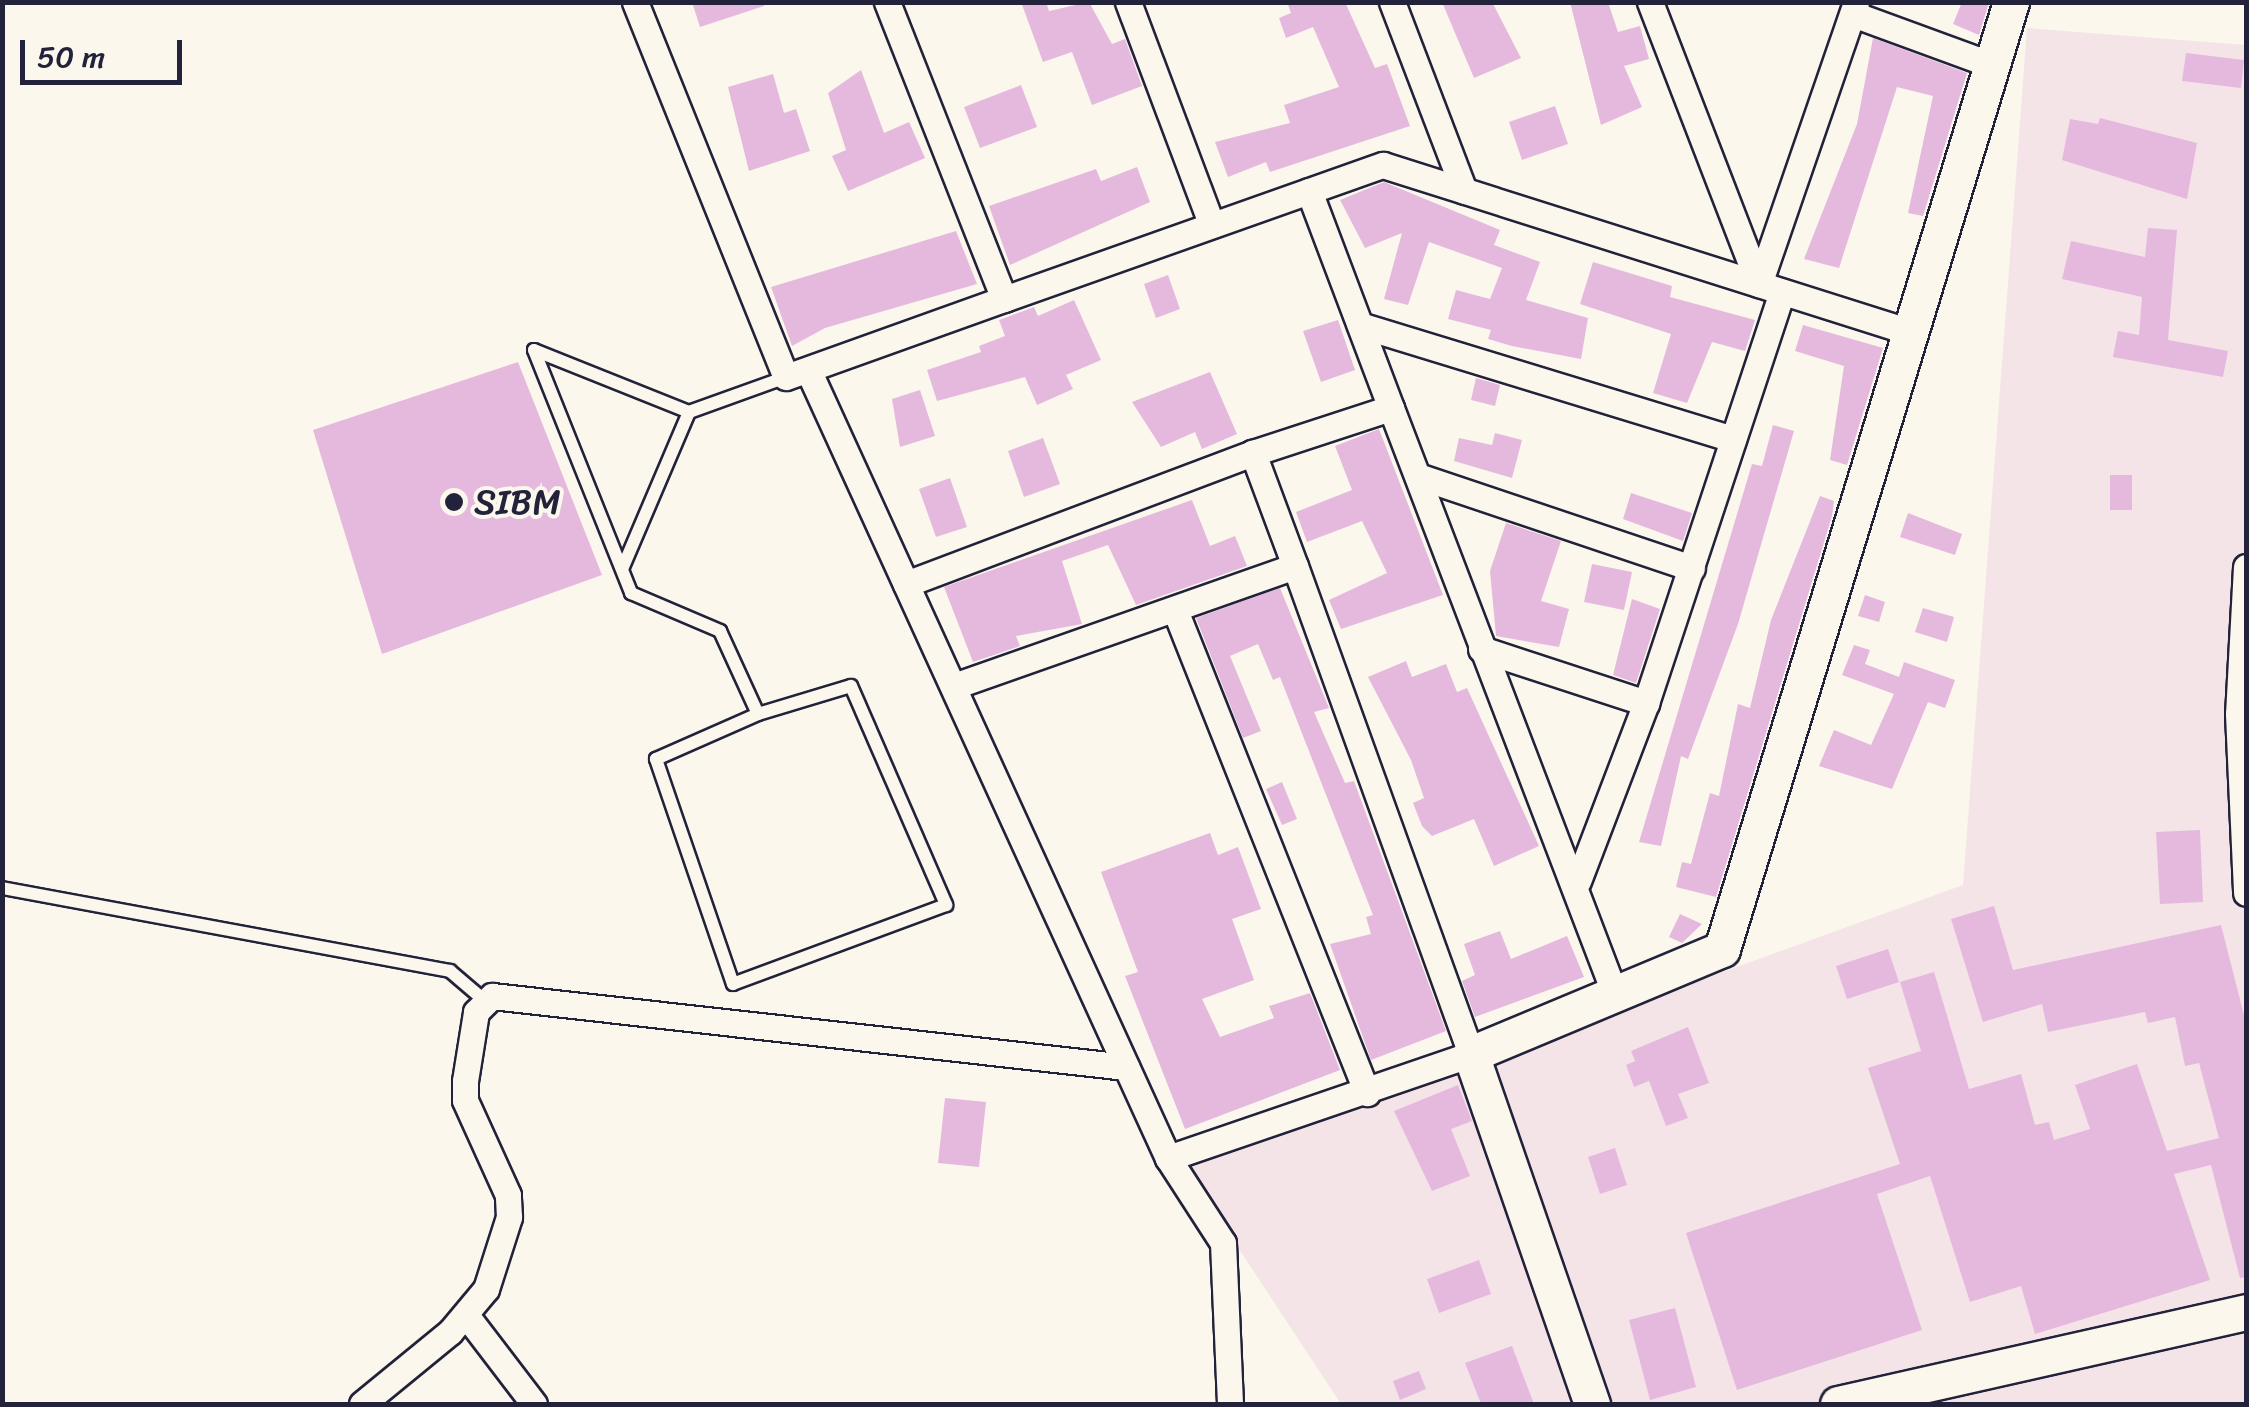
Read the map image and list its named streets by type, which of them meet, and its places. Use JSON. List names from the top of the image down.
{
  "places": ["SIBM"],
  "scale_bar": "50 m"
}
